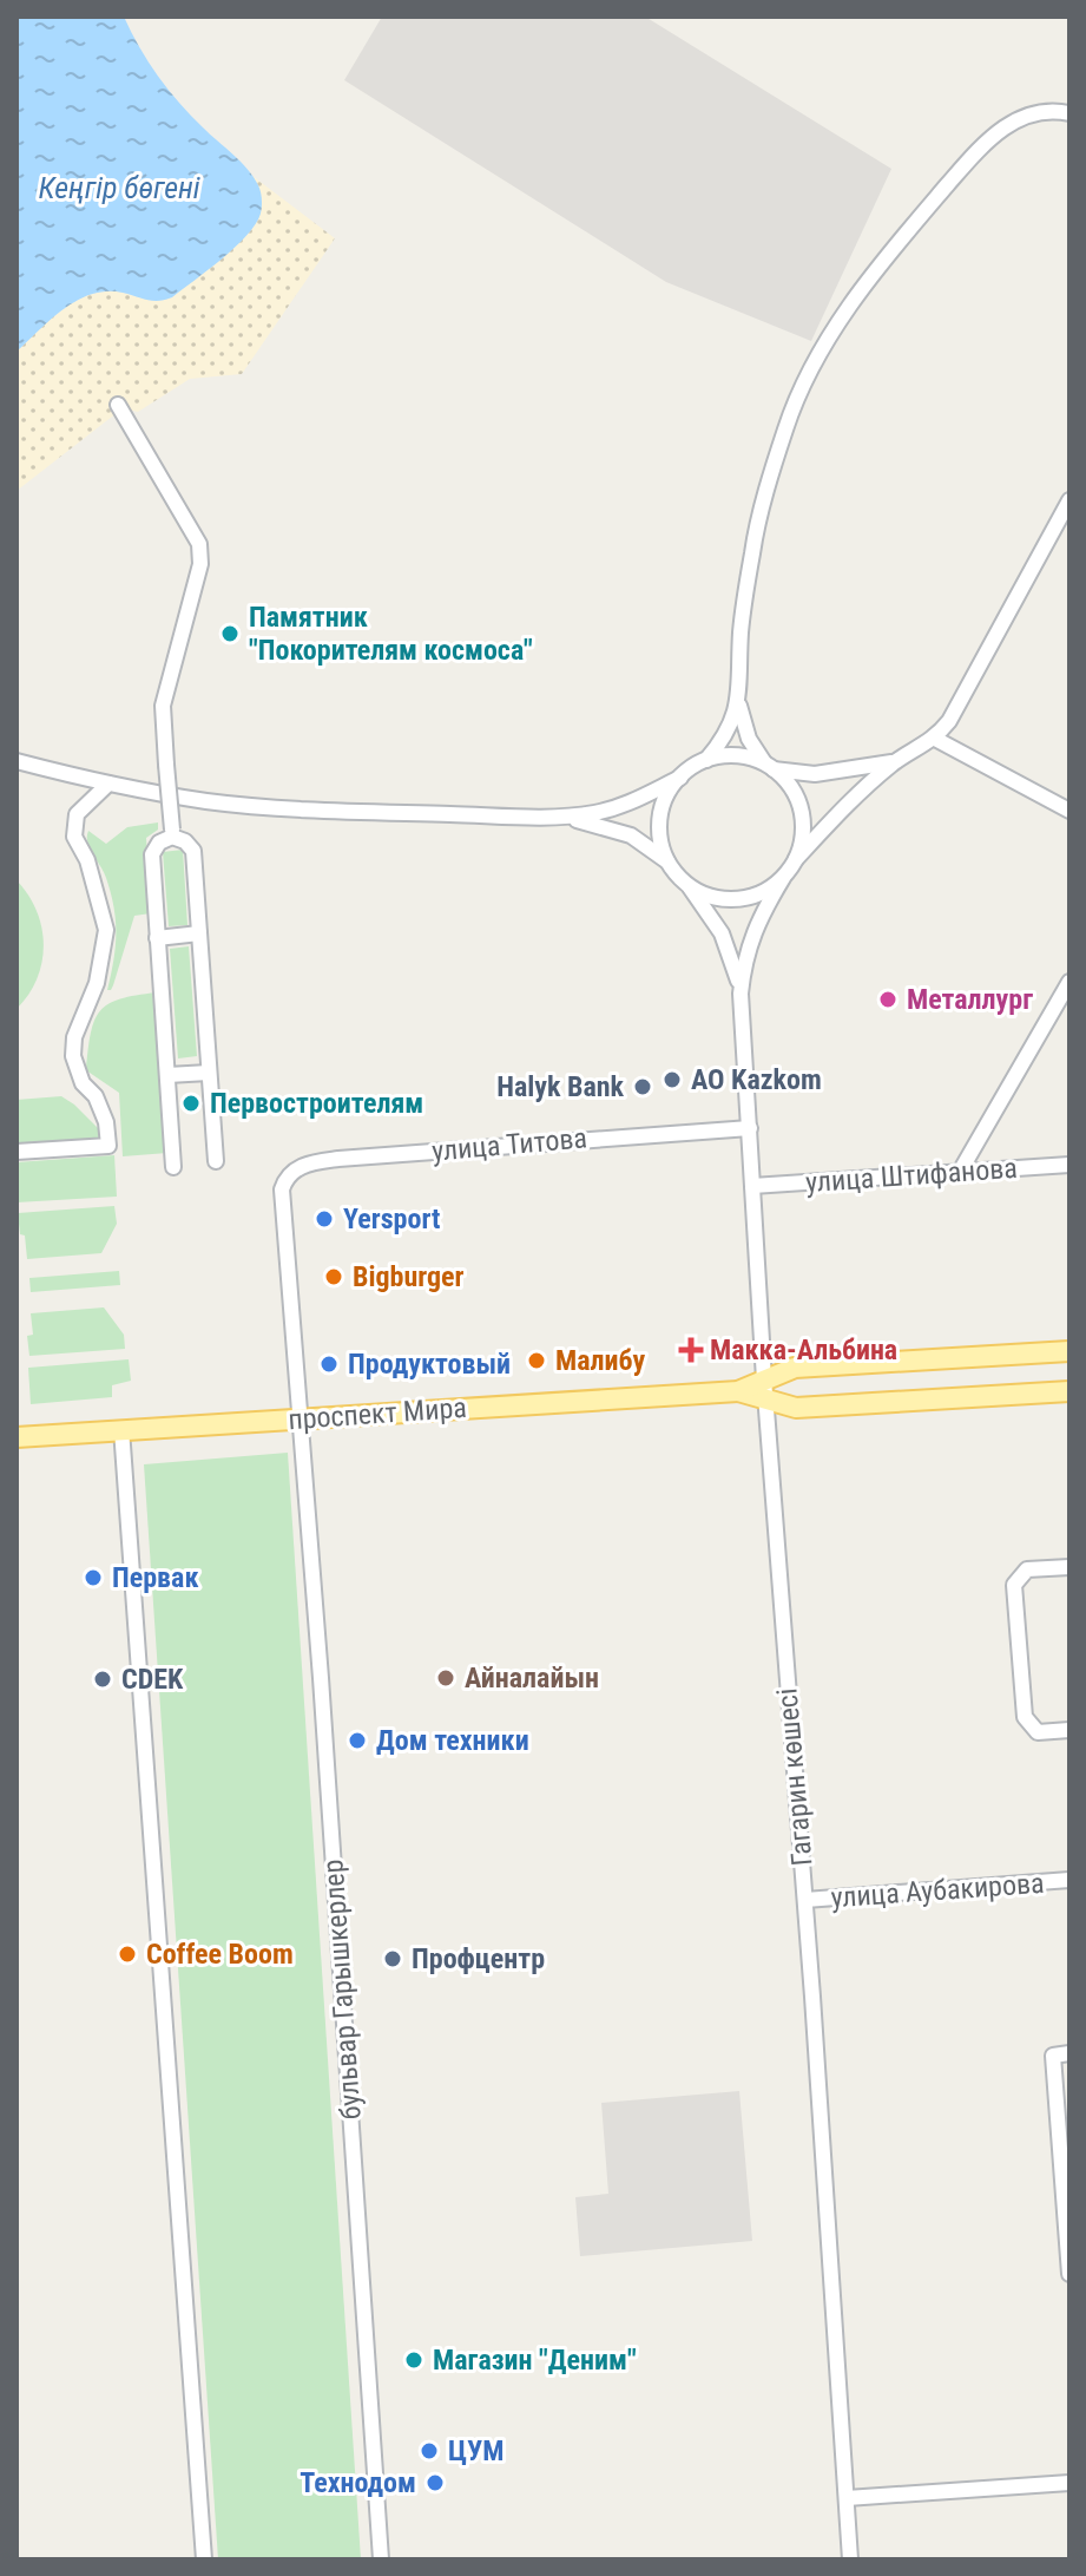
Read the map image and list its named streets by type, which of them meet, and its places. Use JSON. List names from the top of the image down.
{
  "streets": {
    "main road": ["проспект Мира"],
    "street": [
      "улица Титова",
      "улица Штифанова",
      "Гагарин көшесі",
      "улица Аубакирова",
      "бульвар Гарышкерлер"
    ]
  },
  "crossings": [
    ["улица Титова", "Гагарин көшесі"],
    ["улица Титова", "бульвар Гарышкерлер"],
    ["улица Штифанова", "Гагарин көшесі"],
    ["проспект Мира", "Гагарин көшесі"],
    ["проспект Мира", "бульвар Гарышкерлер"],
    ["Гагарин көшесі", "улица Аубакирова"]
  ],
  "water": ["Кеңгір бөгені"],
  "places": {
    "other": [
      "Памятник \"Покорителям космоса\"",
      "Металлург",
      "AO Kazkom",
      "Halyk Bank",
      "Первостроителям",
      "Yersport",
      "Bigburger",
      "Малибу",
      "Продуктовый",
      "Первак",
      "Айналайын",
      "CDEK",
      "Дом техники",
      "Coffee Boom",
      "Профцентр",
      "Магазин \"Деним\"",
      "ЦУМ",
      "Технодом"
    ],
    "health": ["Макка-Альбина"]
  }
}
